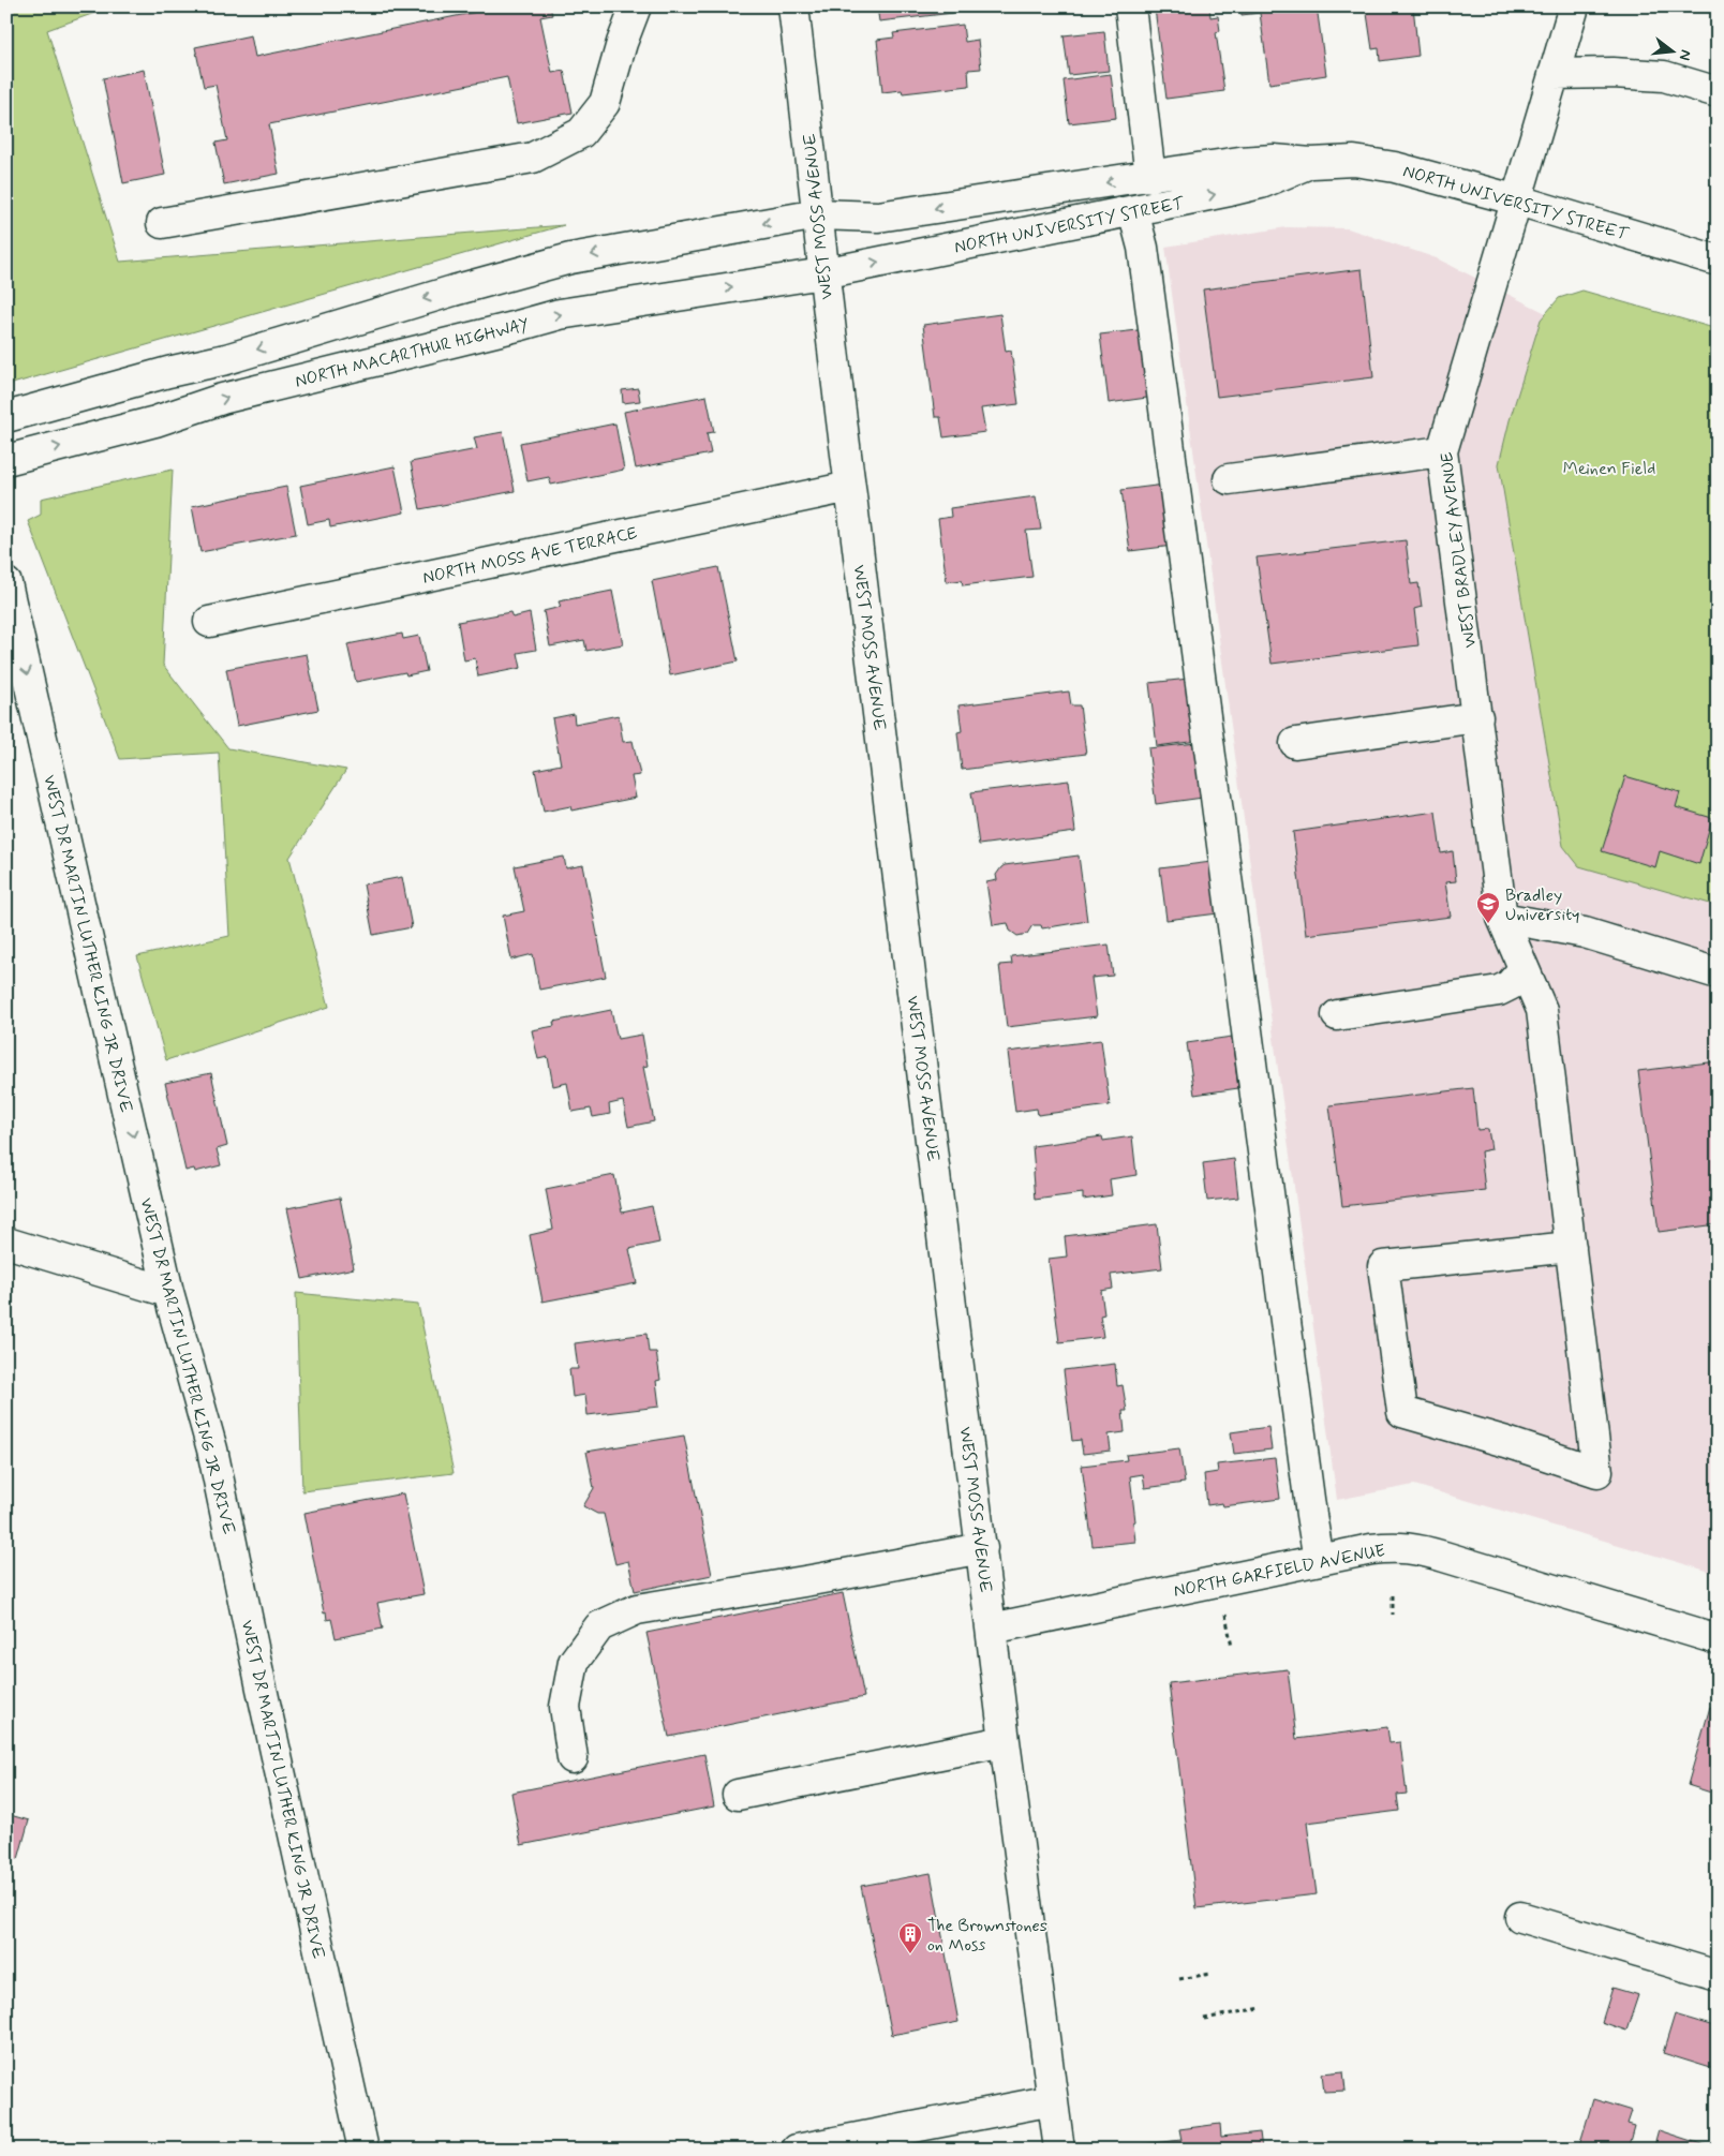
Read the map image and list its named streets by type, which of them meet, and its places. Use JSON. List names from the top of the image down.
{
  "streets": {
    "street": [
      "NORTH UNIVERSITY STREET",
      "WEST MOSS AVENUE",
      "NORTH MACARTHUR HIGHWAY",
      "WEST BRADLEY AVENUE",
      "NORTH MOSS AVE TERRACE",
      "WEST DR MARTIN LUTHER KING JR DRIVE",
      "NORTH GARFIELD AVENUE"
    ]
  },
  "crossings": [
    ["NORTH UNIVERSITY STREET", "WEST MOSS AVENUE"],
    ["NORTH UNIVERSITY STREET", "NORTH MACARTHUR HIGHWAY"],
    ["NORTH UNIVERSITY STREET", "WEST BRADLEY AVENUE"],
    ["WEST MOSS AVENUE", "NORTH MACARTHUR HIGHWAY"],
    ["WEST MOSS AVENUE", "NORTH MOSS AVE TERRACE"],
    ["WEST MOSS AVENUE", "NORTH GARFIELD AVENUE"]
  ],
  "one_way": ["WEST DR MARTIN LUTHER KING JR DRIVE"],
  "parks": ["Meinen Field"],
  "places": {
    "school or university": ["Bradley University"],
    "building": ["The Brownstones on Moss"]
  },
  "north": "right"
}
